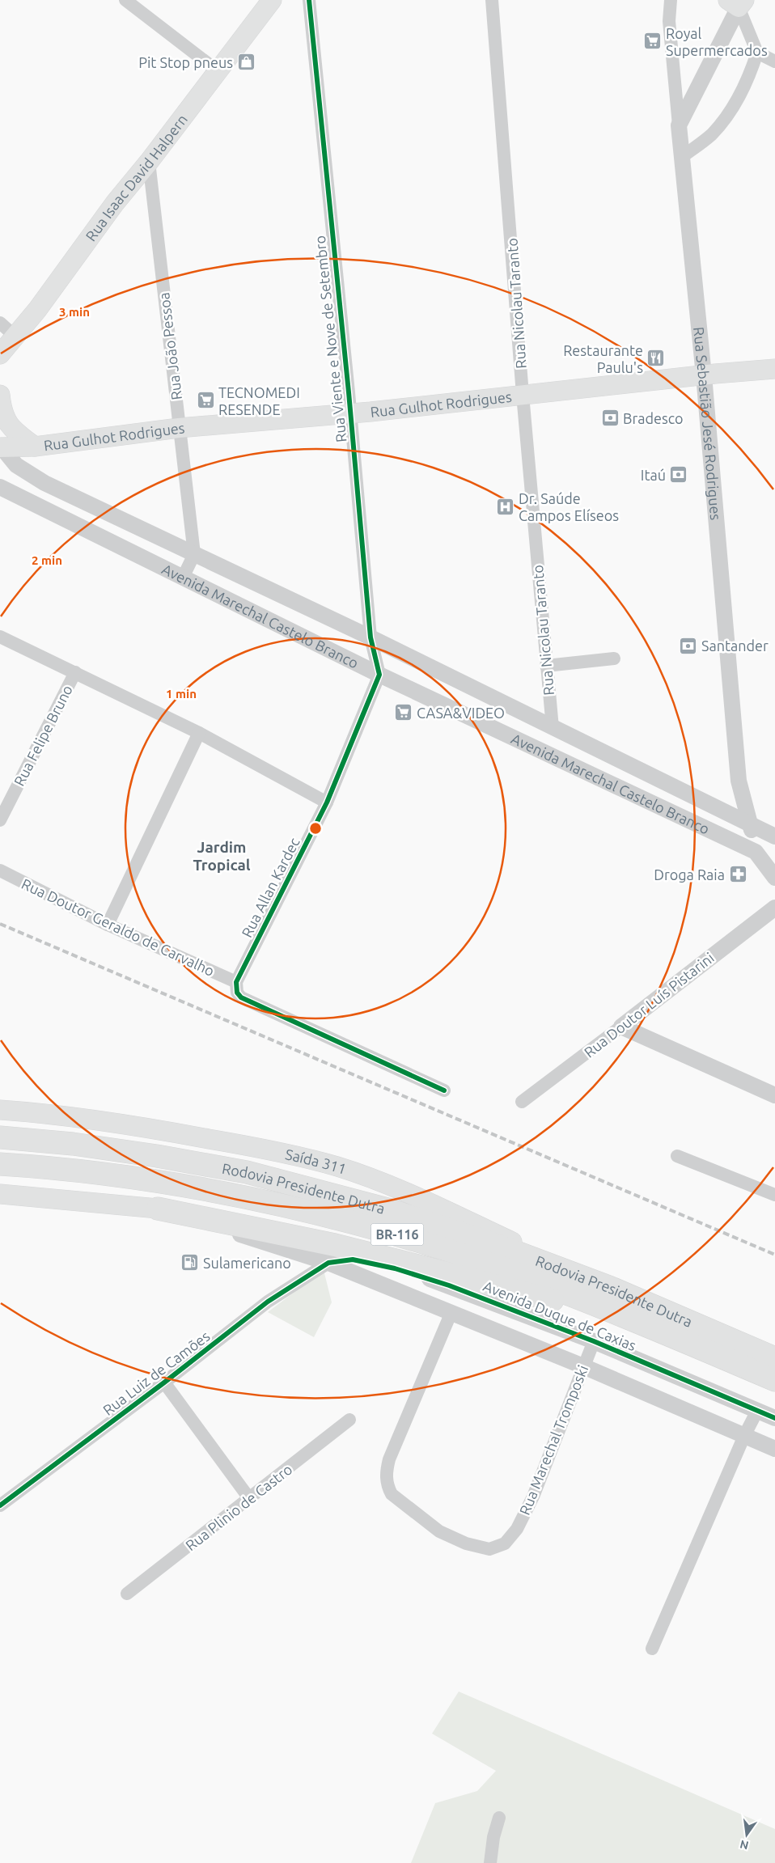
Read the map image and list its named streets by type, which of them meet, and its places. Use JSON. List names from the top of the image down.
{
  "streets": {
    "highway": ["Rodovia Presidente Dutra", "BR-116"],
    "main road": ["Rua Isaac David Halpern", "Rua Gulhot Rodrigues", "Saída 311"],
    "street": [
      "Rua Nicolau Taranto",
      "Rua Viente e Nove de Setembro",
      "Rua João Pessoa",
      "Rua Sebastião Jesé Rodrigues",
      "Avenida Marechal Castelo Branco",
      "Rua Felipe Bruno",
      "Rua Allan Kardec",
      "Rua Doutor Geraldo de Carvalho",
      "Rua Doutor Luís Pistarini",
      "Avenida Duque de Caxias",
      "Rua Luiz de Camões",
      "Rua Marechal Tromposki",
      "Rua Plinio de Castro"
    ]
  },
  "crossings": [
    ["Rua Isaac David Halpern", "Rua João Pessoa"],
    ["Rua Nicolau Taranto", "Rua Gulhot Rodrigues"],
    ["Rua Nicolau Taranto", "Avenida Marechal Castelo Branco"],
    ["Rua Viente e Nove de Setembro", "Rua Gulhot Rodrigues"],
    ["Rua Viente e Nove de Setembro", "Avenida Marechal Castelo Branco"],
    ["Rua Viente e Nove de Setembro", "Rua Allan Kardec"],
    ["Rua João Pessoa", "Rua Gulhot Rodrigues"],
    ["Rua João Pessoa", "Avenida Marechal Castelo Branco"],
    ["Rua Gulhot Rodrigues", "Rua Sebastião Jesé Rodrigues"],
    ["Rua Gulhot Rodrigues", "Avenida Marechal Castelo Branco"],
    ["Rua Sebastião Jesé Rodrigues", "Avenida Marechal Castelo Branco"],
    ["Avenida Marechal Castelo Branco", "Rua Allan Kardec"],
    ["Rua Allan Kardec", "Rua Doutor Geraldo de Carvalho"],
    ["Saída 311", "Rodovia Presidente Dutra"],
    ["Avenida Duque de Caxias", "Rua Luiz de Camões"],
    ["Avenida Duque de Caxias", "Rua Marechal Tromposki"]
  ],
  "districts": ["Jardim Tropical"],
  "places": {
    "supermarket": ["Royal Supermercados", "TECNOMEDI RESENDE", "CASA&VIDEO"],
    "shop": ["Pit Stop pneus"],
    "restaurant": ["Restaurante Paulu's"],
    "bank": ["Bradesco", "Itaú", "Santander"],
    "hospital": ["Dr. Saúde Campos Elíseos"],
    "pharmacy": ["Droga Raia"],
    "fuel station": ["Sulamericano"]
  },
  "north": "bottom",
  "rings": ["3 min", "2 min", "1 min"]
}
